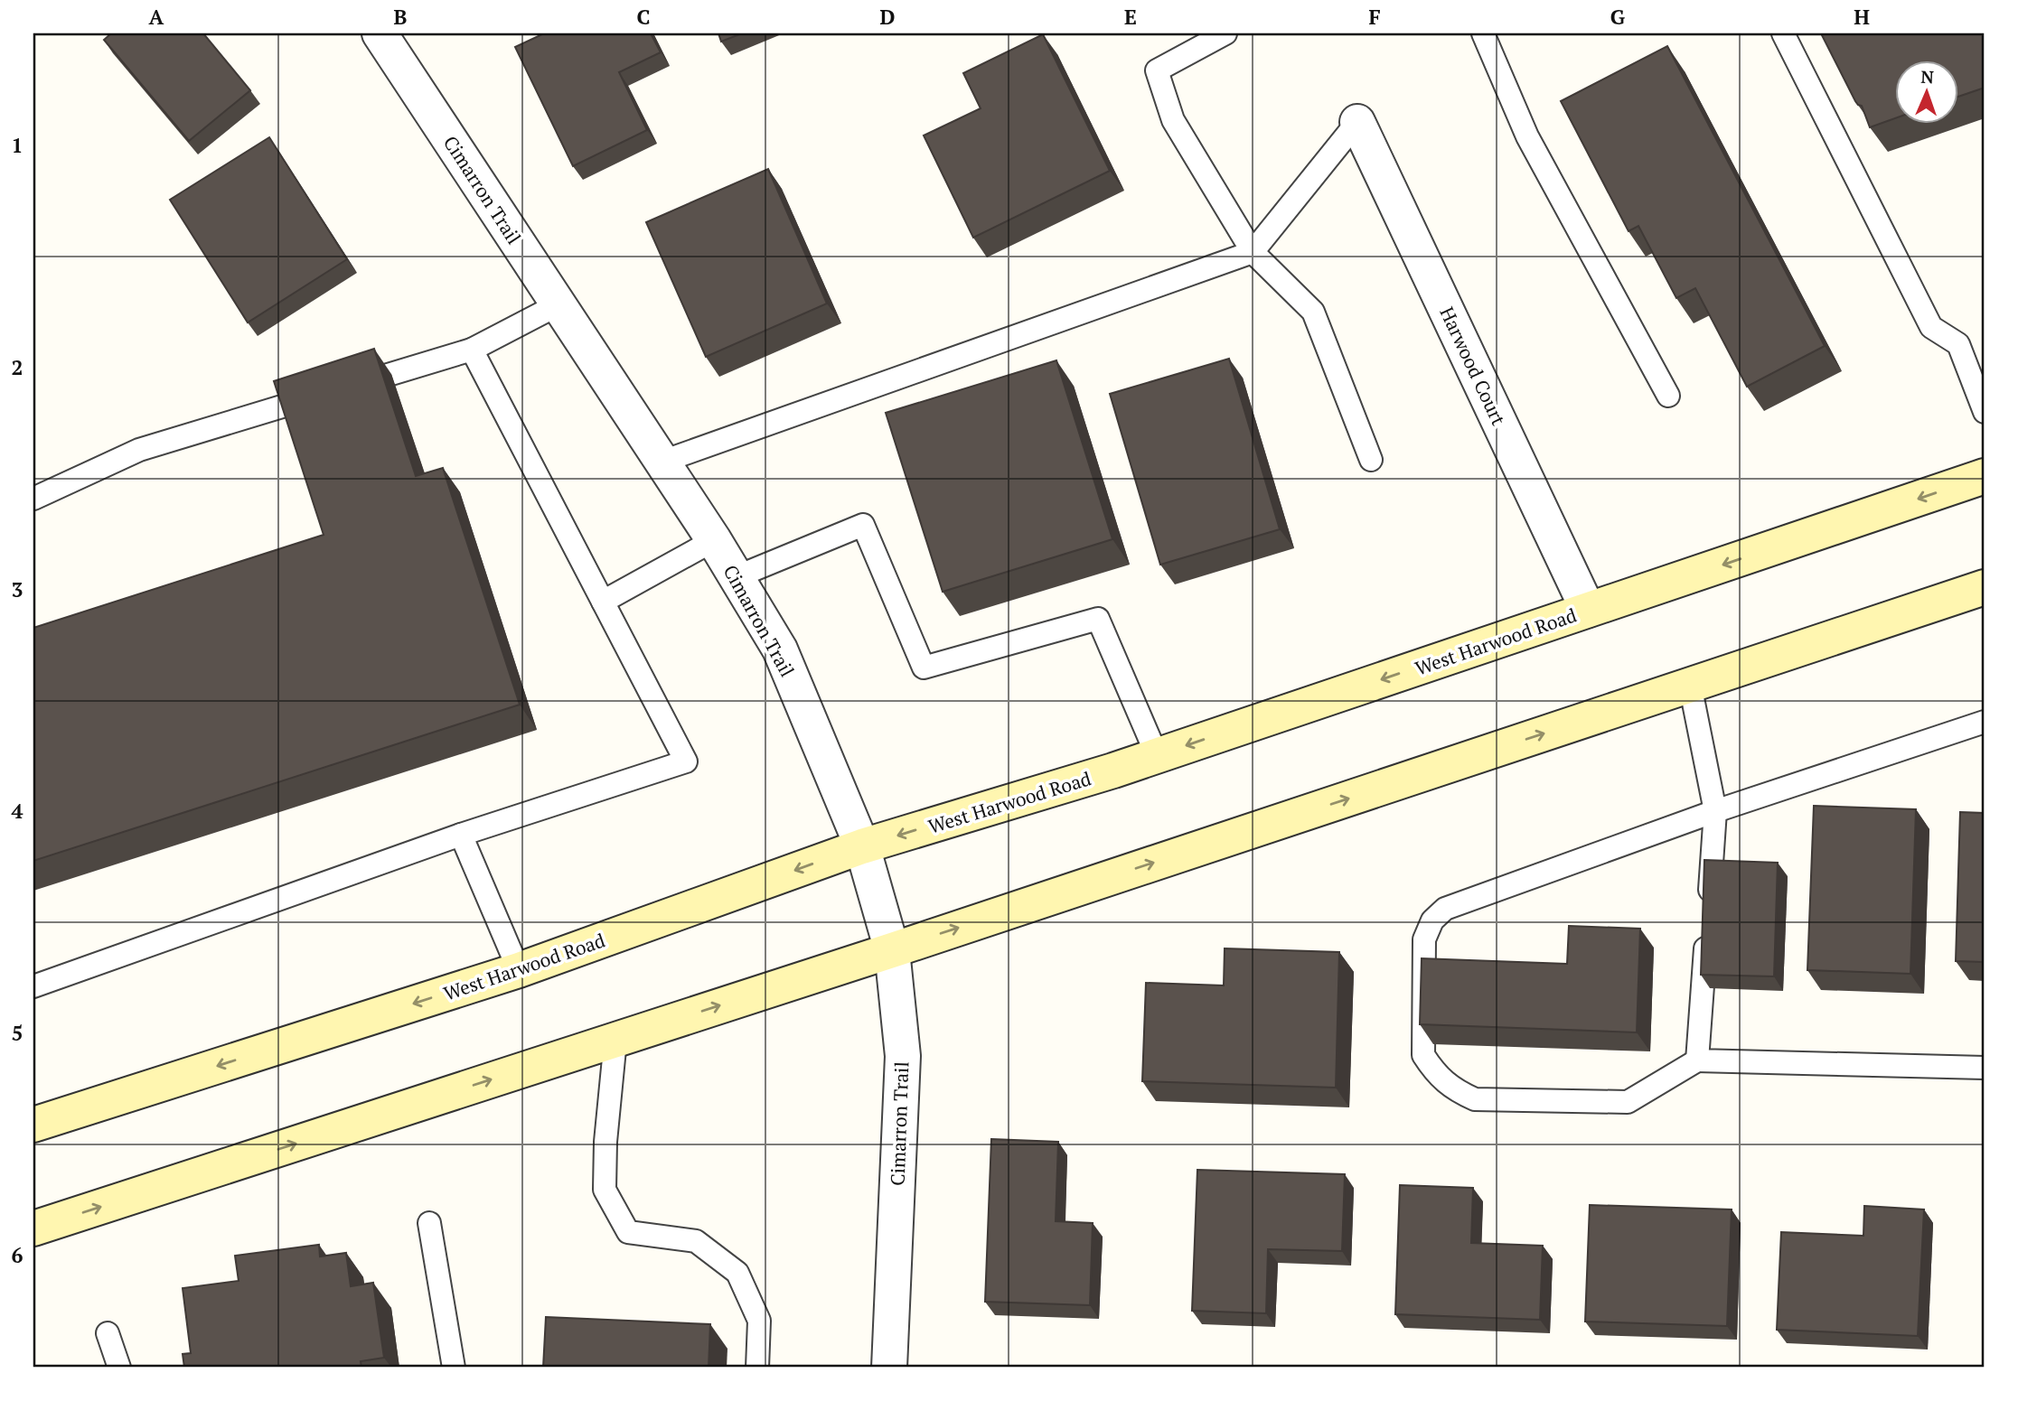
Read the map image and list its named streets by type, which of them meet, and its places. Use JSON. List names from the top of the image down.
{
  "streets": {
    "main road": ["West Harwood Road"],
    "street": ["Cimarron Trail", "Harwood Court"]
  },
  "crossings": [
    ["Cimarron Trail", "West Harwood Road"],
    ["Harwood Court", "West Harwood Road"]
  ],
  "north": "top",
  "grid": {
    "columns": [
      "A",
      "B",
      "C",
      "D",
      "E",
      "F",
      "G",
      "H"
    ],
    "rows": [
      "1",
      "2",
      "3",
      "4",
      "5",
      "6"
    ]
  }
}
